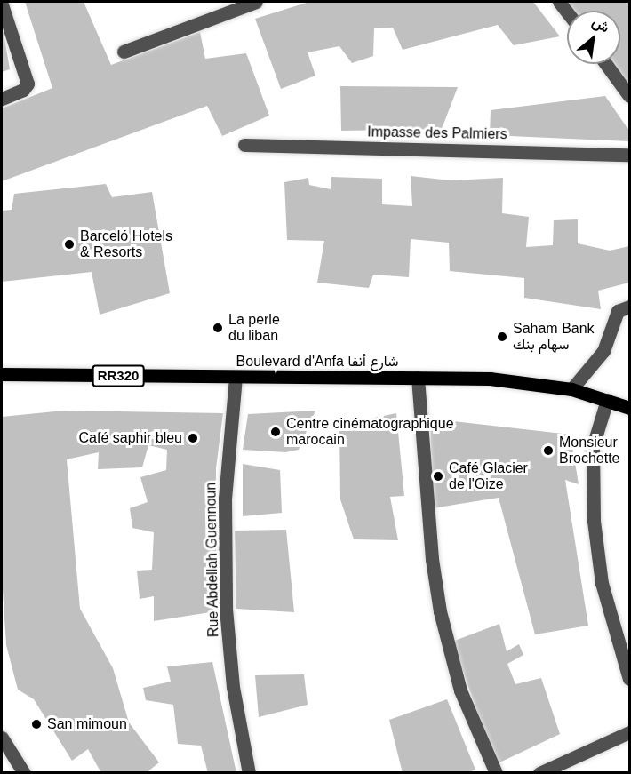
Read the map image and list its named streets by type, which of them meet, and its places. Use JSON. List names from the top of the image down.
{
  "streets": {
    "main road": ["Boulevard d'Anfa شارع أنفا", "RR320"],
    "street": ["Impasse des Palmiers", "Rue Abdellah Guennoun"]
  },
  "crossings": [
    ["Boulevard d'Anfa شارع أنفا", "Rue Abdellah Guennoun"]
  ],
  "places": [
    "Barceló Hotels & Resorts",
    "La perle du liban",
    "Saham Bank سهام بنك",
    "Centre cinématographique marocain",
    "Café saphir bleu",
    "Monsieur Brochette",
    "Café Glacier de l'Oize",
    "San mimoun"
  ],
  "north": "top right"
}
